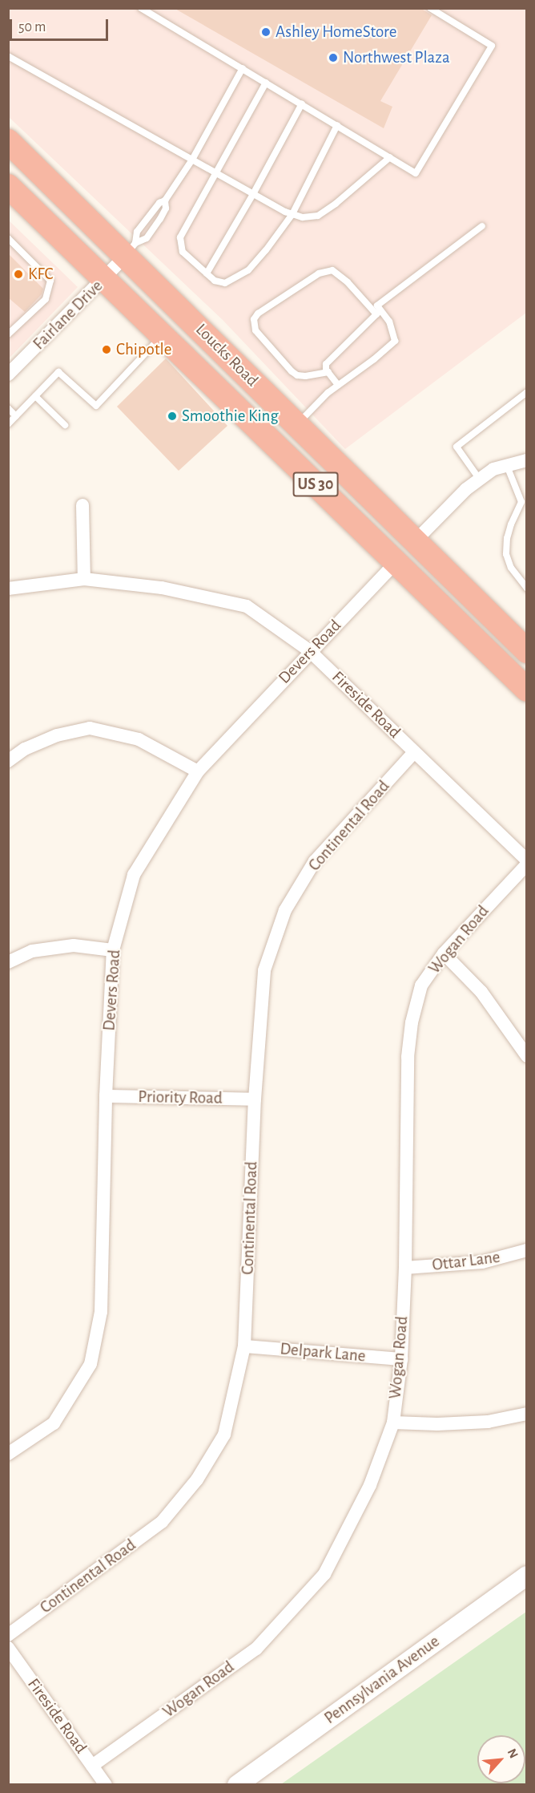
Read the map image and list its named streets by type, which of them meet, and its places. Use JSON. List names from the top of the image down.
{
  "streets": {
    "highway": ["Loucks Road", "US 30"],
    "street": [
      "Fairlane Drive",
      "Devers Road",
      "Fireside Road",
      "Continental Road",
      "Wogan Road",
      "Priority Road",
      "Ottar Lane",
      "Delpark Lane",
      "Pennsylvania Avenue"
    ]
  },
  "crossings": [
    ["Fairlane Drive", "Loucks Road"],
    ["Loucks Road", "Devers Road"],
    ["Devers Road", "Fireside Road"],
    ["Devers Road", "Priority Road"],
    ["Fireside Road", "Continental Road"],
    ["Fireside Road", "Wogan Road"],
    ["Continental Road", "Priority Road"],
    ["Continental Road", "Delpark Lane"],
    ["Wogan Road", "Ottar Lane"],
    ["Wogan Road", "Delpark Lane"]
  ],
  "places": [
    "Ashley HomeStore",
    "Northwest Plaza",
    "KFC",
    "Chipotle",
    "Smoothie King"
  ],
  "scale_bar": "50 m",
  "north": "top right"
}
